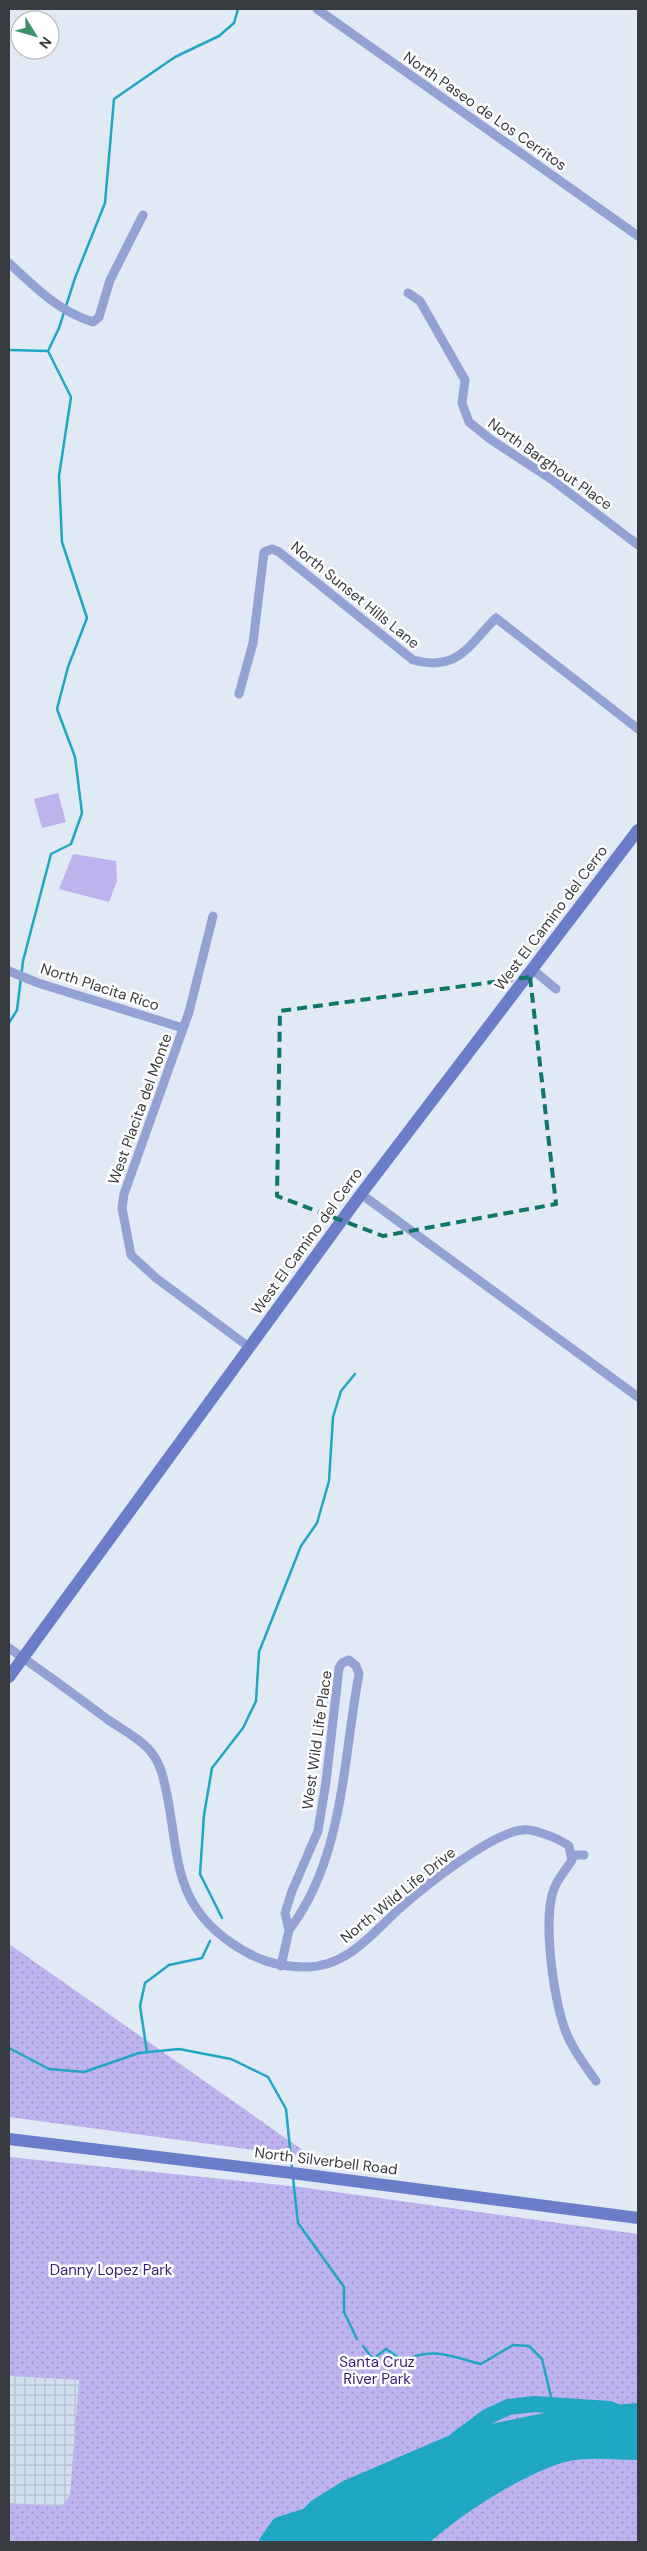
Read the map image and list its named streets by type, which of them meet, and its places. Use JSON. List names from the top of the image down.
{
  "streets": {
    "street": [
      "North Paseo de Los Cerritos",
      "North Barghout Place",
      "North Sunset Hills Lane",
      "West El Camino del Cerro",
      "North Placita Rico",
      "West Placita del Monte",
      "West Wild Life Place",
      "North Wild Life Drive",
      "North Silverbell Road"
    ]
  },
  "crossings": [
    ["West El Camino del Cerro", "West Placita del Monte"],
    ["West El Camino del Cerro", "North Wild Life Drive"],
    ["North Placita Rico", "West Placita del Monte"],
    ["West Wild Life Place", "North Wild Life Drive"]
  ],
  "parks": ["Danny Lopez Park", "Santa Cruz River Park"],
  "north": "bottom right"
}
